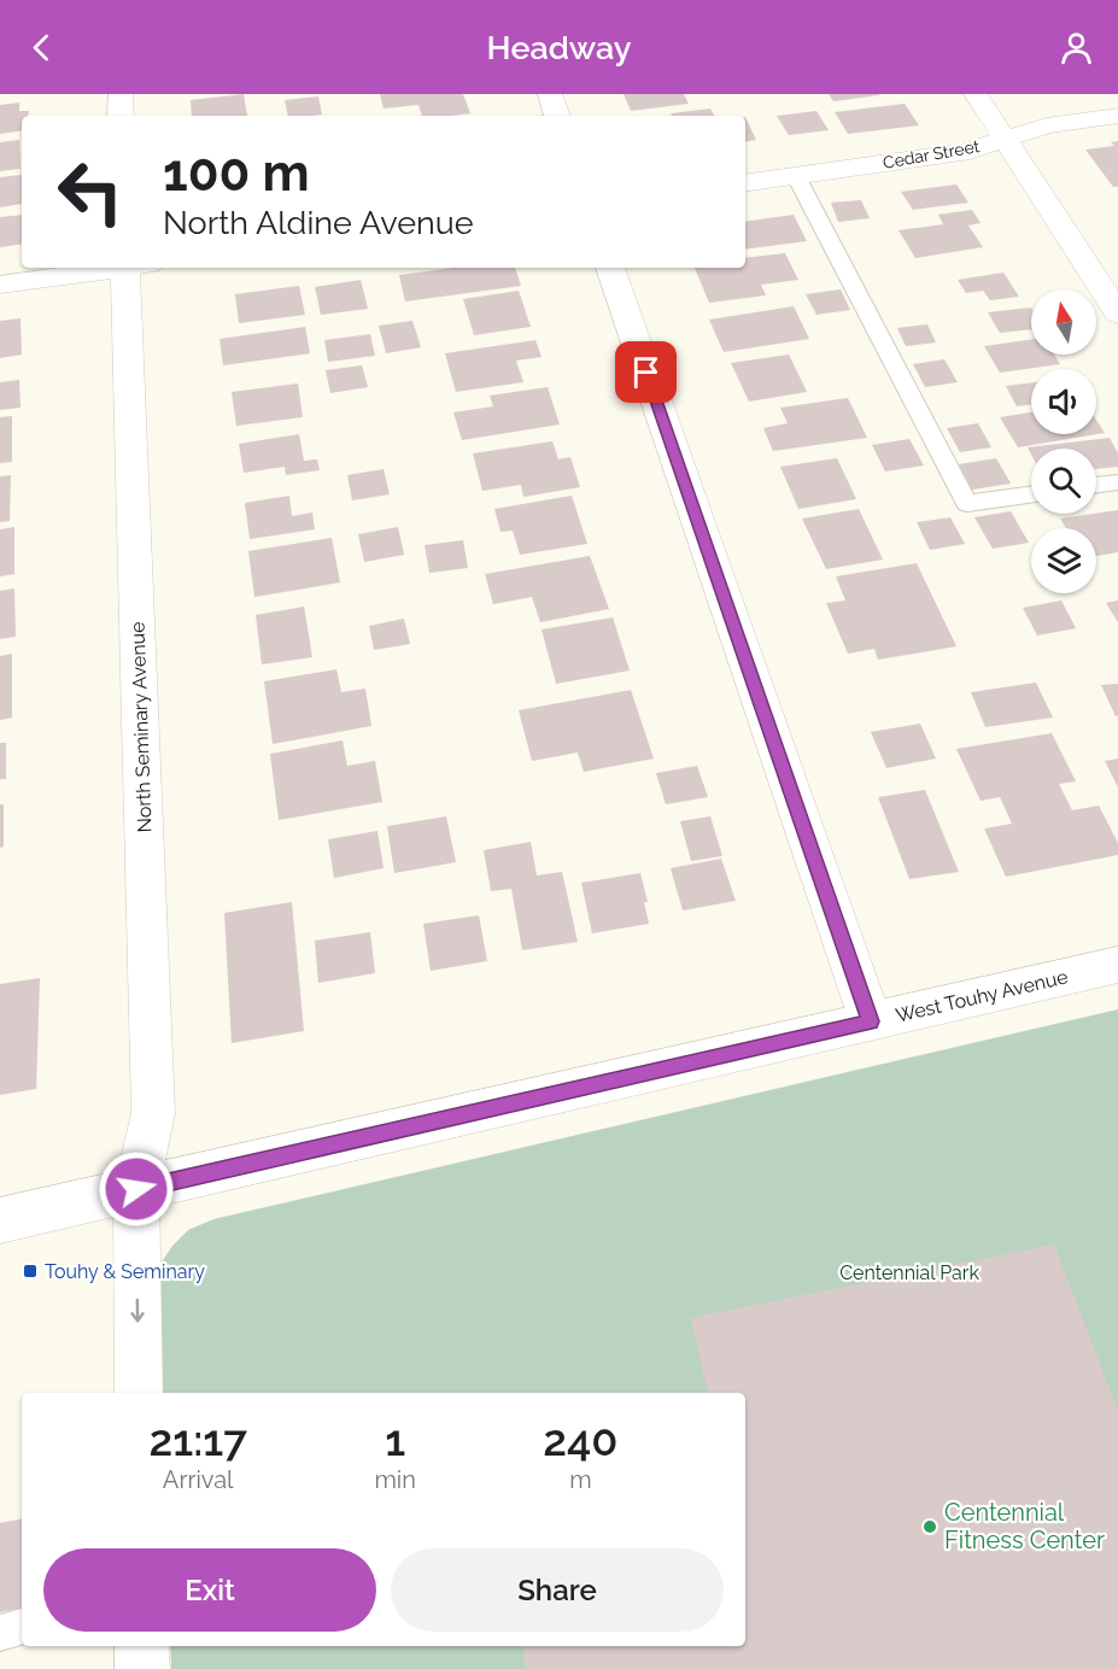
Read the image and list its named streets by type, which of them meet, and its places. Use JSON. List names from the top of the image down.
{
  "streets": {
    "street": ["Cedar Street", "North Seminary Avenue", "West Touhy Avenue"]
  },
  "crossings": [
    ["North Seminary Avenue", "West Touhy Avenue"]
  ],
  "parks": ["Centennial Park"],
  "places": {
    "transit": ["Touhy & Seminary"],
    "other": ["Centennial Fitness Center"]
  },
  "north": "top",
  "page": {
    "header": "Headway",
    "turn": ["100 m", "North Aldine Avenue"],
    "eta": [
      "21:17",
      "Arrival",
      "1",
      "min",
      "240",
      "m"
    ],
    "buttons": ["Exit", "Share"]
  }
}
